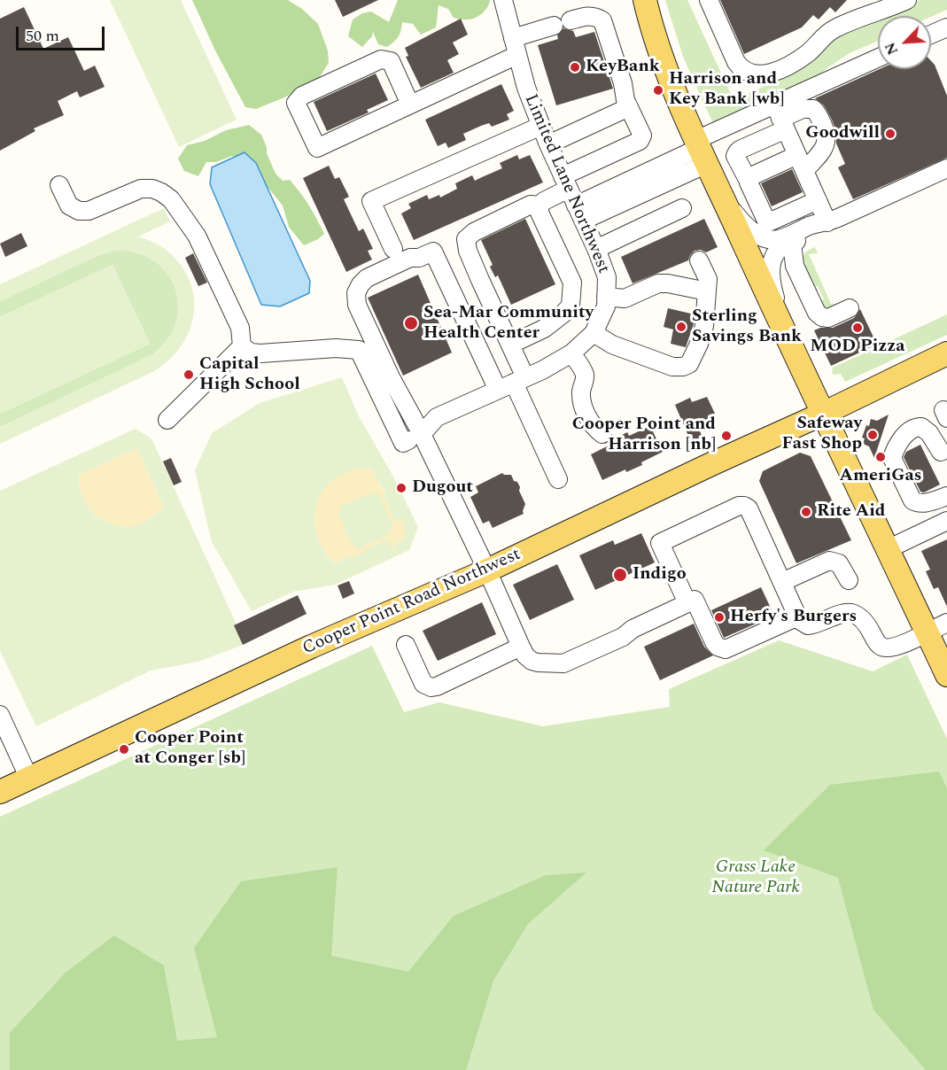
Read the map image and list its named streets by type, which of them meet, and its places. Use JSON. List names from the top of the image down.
{
  "streets": {
    "main road": ["Cooper Point Road Northwest"],
    "street": ["Limited Lane Northwest"]
  },
  "parks": ["Grass Lake Nature Park"],
  "places": [
    "KeyBank",
    "Harrison and Key Bank [wb]",
    "Goodwill",
    "Sea-Mar Community Health Center",
    "Sterling Savings Bank",
    "MOD Pizza",
    "Capital High School",
    "Safeway Fast Shop",
    "Cooper Point and Harrison [nb]",
    "AmeriGas",
    "Dugout",
    "Rite Aid",
    "Indigo",
    "Herfy's Burgers",
    "Cooper Point at Conger [sb]"
  ],
  "scale_bar": "50 m",
  "north": "bottom left"
}
